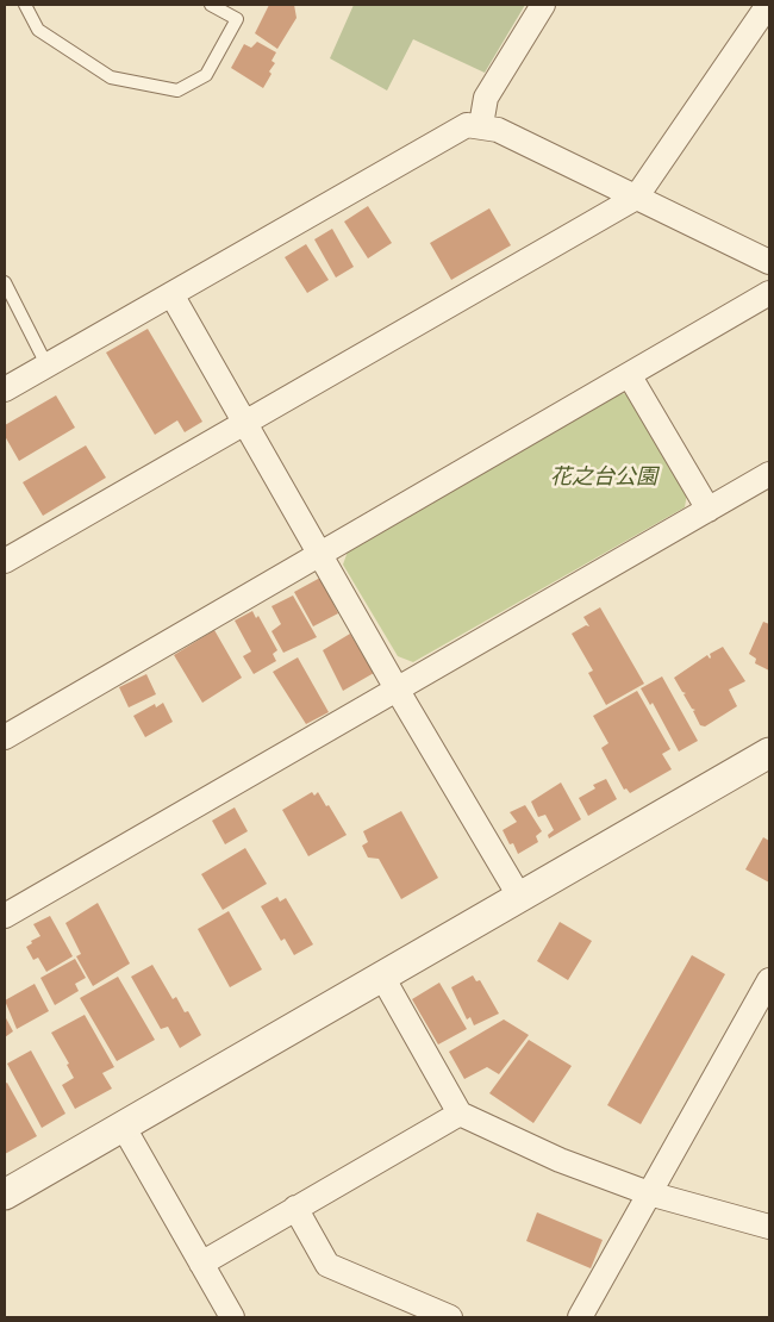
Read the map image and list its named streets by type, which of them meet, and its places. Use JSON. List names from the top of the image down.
{
  "parks": ["花之台公園"]
}
